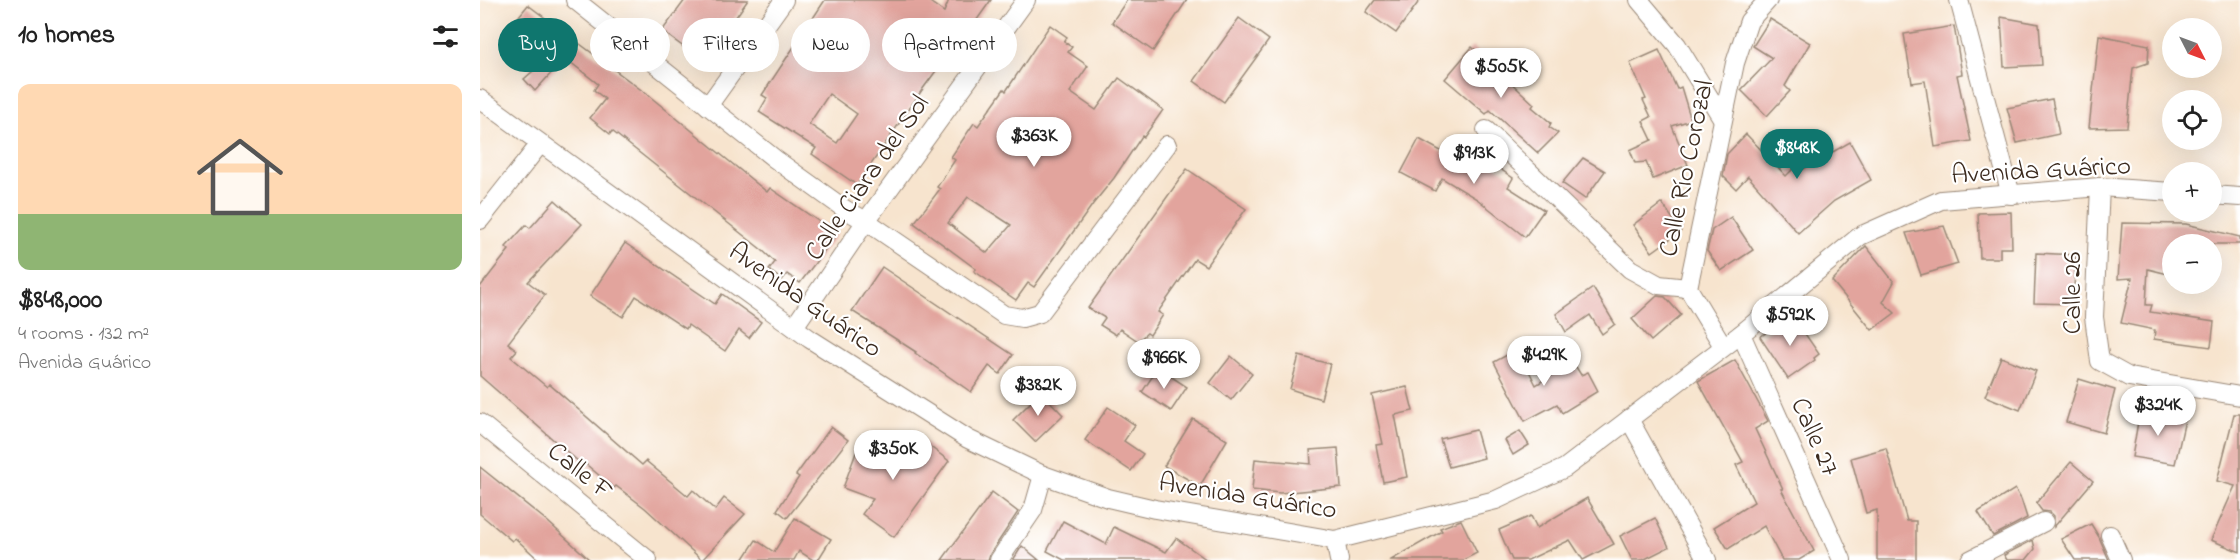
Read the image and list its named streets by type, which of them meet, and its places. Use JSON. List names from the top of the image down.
{
  "streets": {
    "street": [
      "Calle Río Corozal",
      "Avenida Guárico",
      "Calle Ciara del Sol",
      "Calle 26",
      "Calle 27",
      "Calle F"
    ]
  },
  "crossings": [
    ["Calle Río Corozal", "Avenida Guárico"],
    ["Avenida Guárico", "Calle Ciara del Sol"],
    ["Avenida Guárico", "Calle 26"],
    ["Avenida Guárico", "Calle 27"]
  ],
  "north": "bottom right",
  "page": {
    "heading": "10 homes",
    "map_buttons": ["+", "−"],
    "chip": [
      "Buy",
      "Rent",
      "Filters",
      "New",
      "Apartment"
    ],
    "price": [
      "$505K",
      "$363K",
      "$848K",
      "$913K",
      "$592K",
      "$429K",
      "$966K",
      "$382K",
      "$324K",
      "$350K"
    ],
    "list": [
      {
        "name": "$848,000",
        "note": "4 rooms · 132 m² · Avenida Guárico"
      }
    ]
  }
}
